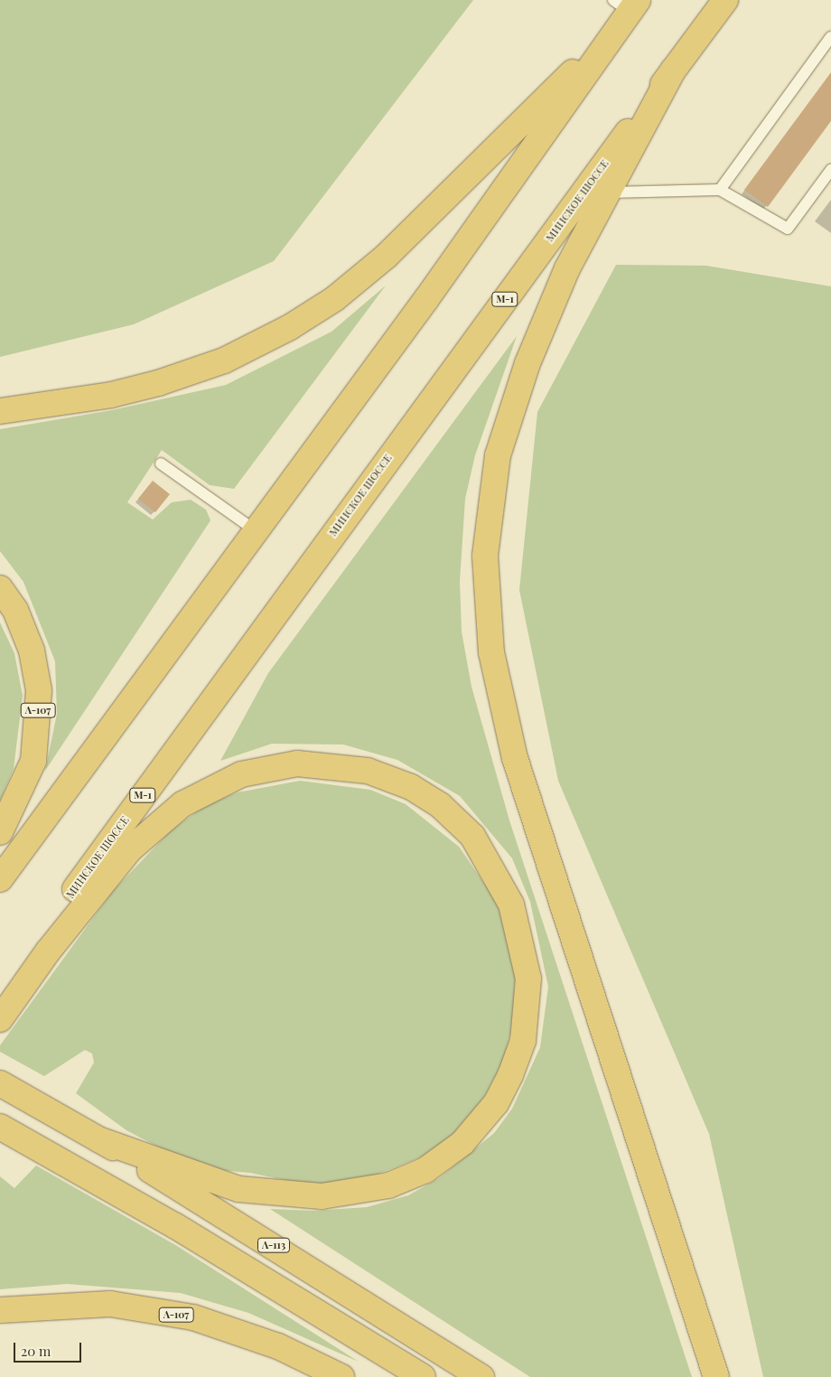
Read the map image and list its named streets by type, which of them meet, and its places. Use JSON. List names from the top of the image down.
{
  "streets": {
    "highway": [
      "МИНСКОЕ ШОССЕ",
      "М-1",
      "А-107",
      "А-113"
    ]
  },
  "scale_bar": "20 m"
}
